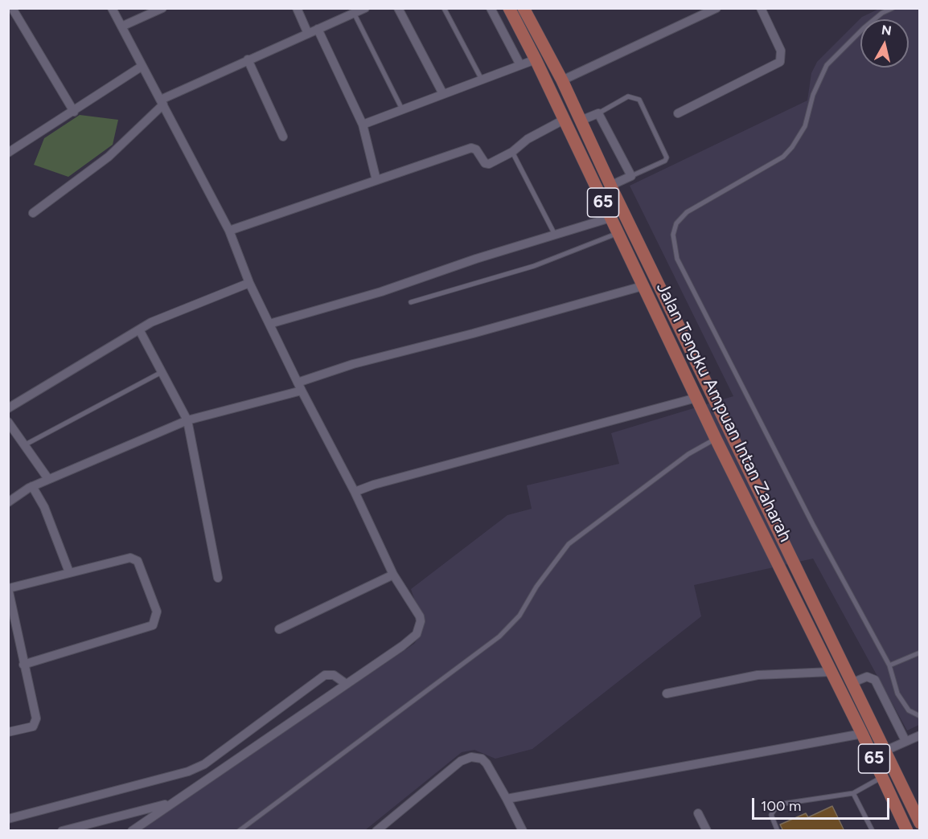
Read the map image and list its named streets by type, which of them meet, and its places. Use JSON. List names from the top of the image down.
{
  "streets": {
    "main road": ["65", "Jalan Tengku Ampuan Intan Zaharah"]
  },
  "scale_bar": "100 m",
  "north": "top"
}
